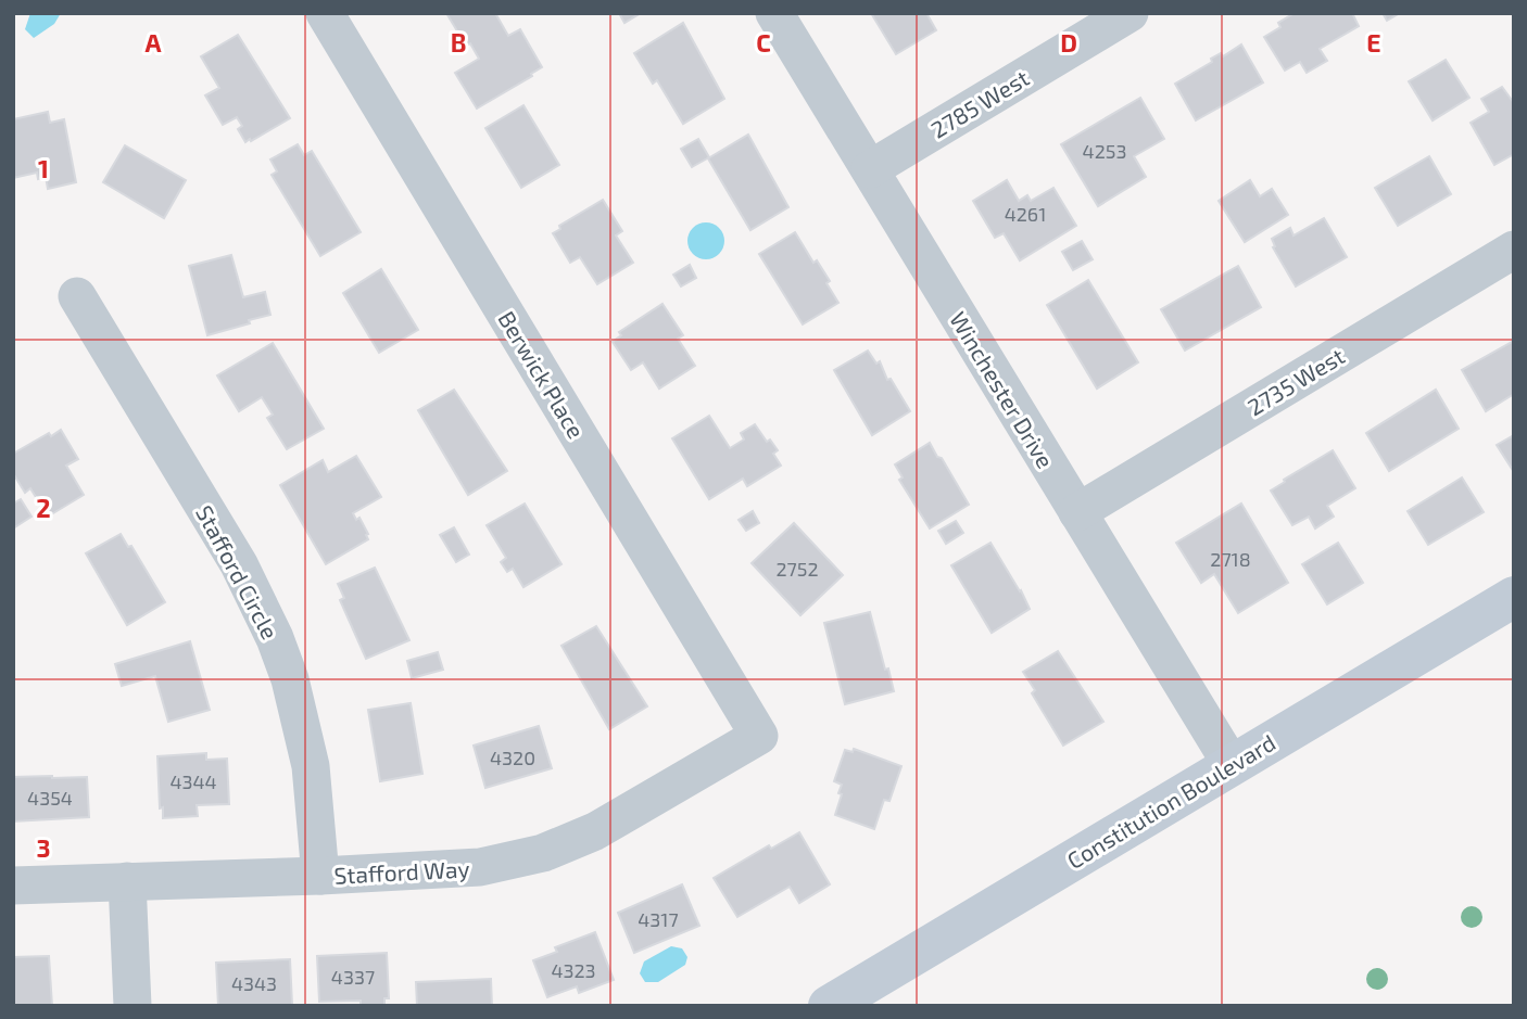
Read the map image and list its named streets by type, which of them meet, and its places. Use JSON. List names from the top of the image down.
{
  "streets": {
    "main road": ["Constitution Boulevard"],
    "street": [
      "2785 West",
      "Berwick Place",
      "2735 West",
      "Winchester Drive",
      "Stafford Circle",
      "Stafford Way"
    ]
  },
  "crossings": [
    ["2785 West", "Winchester Drive"],
    ["Berwick Place", "Stafford Way"],
    ["2735 West", "Winchester Drive"],
    ["Winchester Drive", "Constitution Boulevard"],
    ["Stafford Circle", "Stafford Way"]
  ],
  "house_numbers": [
    "4253",
    "4261",
    "2718",
    "2752",
    "4320",
    "4344",
    "4354",
    "4317",
    "4323",
    "4337",
    "4343"
  ],
  "grid": {
    "columns": [
      "A",
      "B",
      "C",
      "D",
      "E"
    ],
    "rows": ["1", "2", "3"]
  }
}
